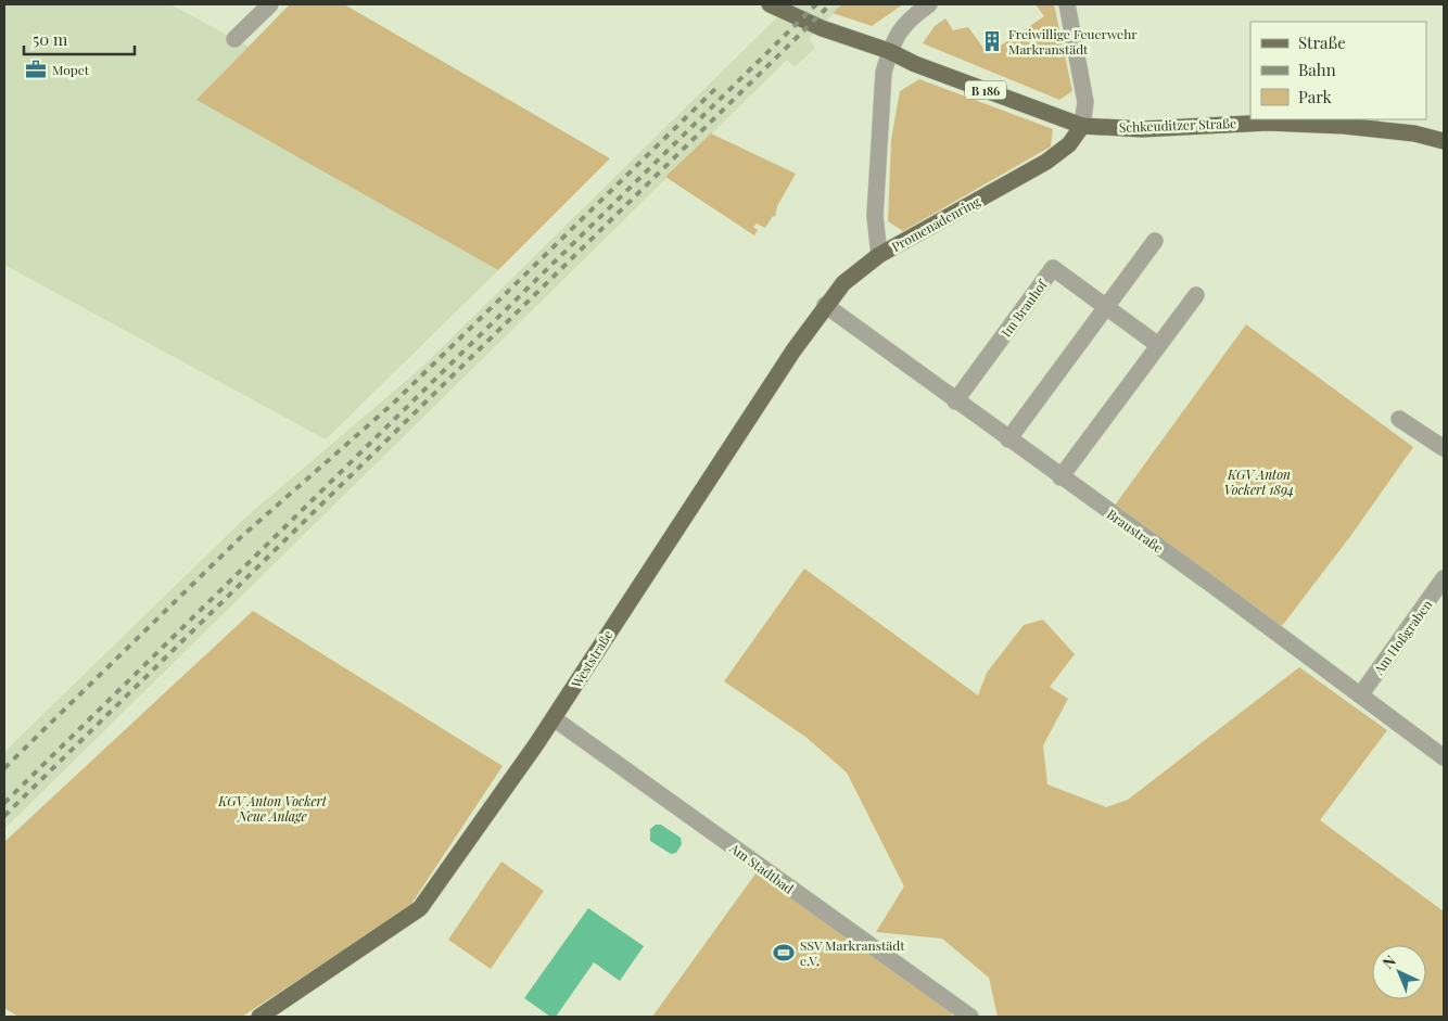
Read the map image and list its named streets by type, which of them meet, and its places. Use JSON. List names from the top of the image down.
{
  "streets": {
    "main road": [
      "B 186",
      "Schkeuditzer Straße",
      "Promenadenring",
      "Weststraße"
    ],
    "street": [
      "Im Brauhof",
      "Braustraße",
      "Am Hoßgraben",
      "Am Stadtbad"
    ]
  },
  "crossings": [
    ["Schkeuditzer Straße", "Promenadenring"],
    ["Promenadenring", "Weststraße"],
    ["Im Brauhof", "Braustraße"],
    ["Braustraße", "Am Hoßgraben"],
    ["Braustraße", "Weststraße"],
    ["Weststraße", "Am Stadtbad"]
  ],
  "parks": ["KGV Anton Vockert 1894", "KGV Anton Vockert Neue Anlage"],
  "places": {
    "building": ["Freiwillige Feuerwehr Markranstädt"],
    "office": ["Mopet"],
    "sports": ["SSV Markranstädt e.V."]
  },
  "legend": ["Straße", "Bahn", "Park"],
  "scale_bar": "50 m",
  "north": "top left"
}
